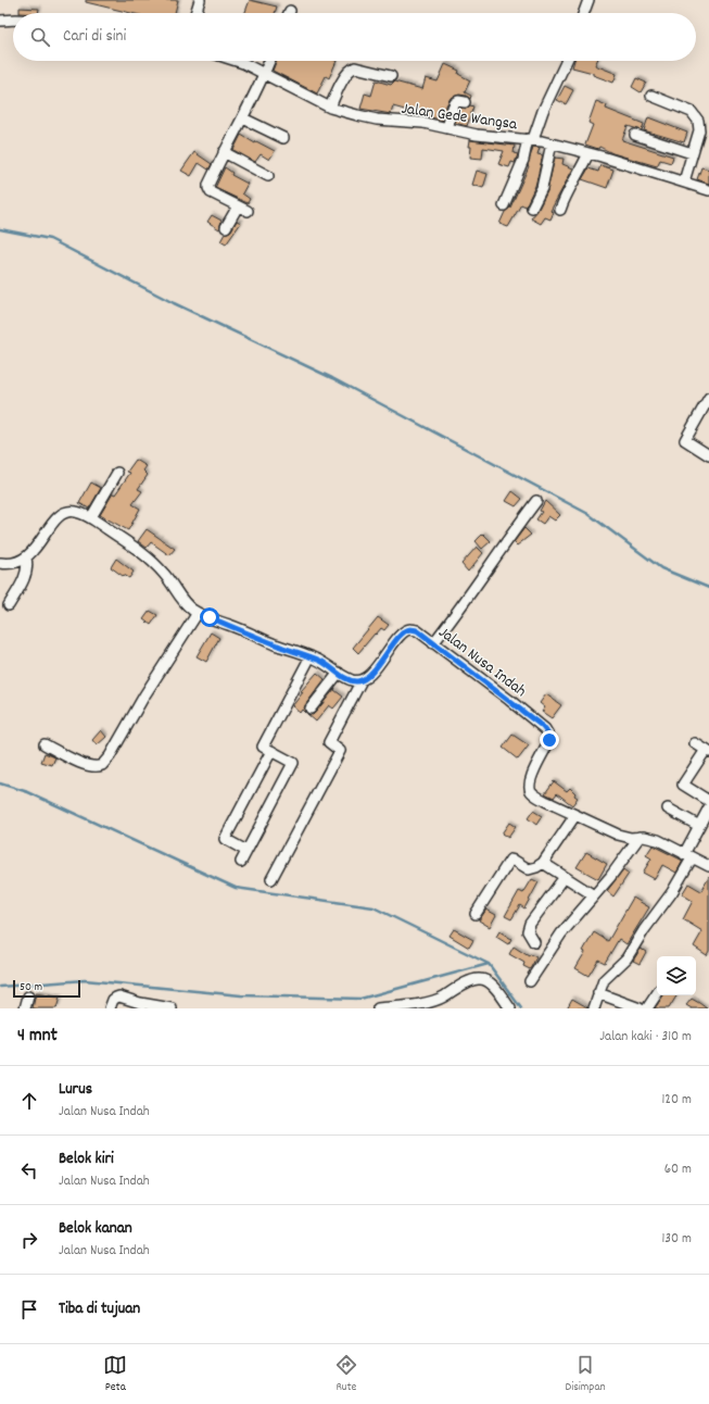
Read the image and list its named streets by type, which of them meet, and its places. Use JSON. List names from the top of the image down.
{
  "streets": {
    "street": ["Jalan Gede Wangsa", "Jalan Nusa Indah"]
  },
  "scale_bar": "50 m",
  "page": {
    "search": "Cari di sini",
    "scale": "50 m",
    "heading": ["4 mnt", "Jalan kaki · 310 m"],
    "list": [
      ["Lurus", "Jalan Nusa Indah", "120 m"],
      ["Belok kiri", "Jalan Nusa Indah", "60 m"],
      ["Belok kanan", "Jalan Nusa Indah", "130 m"],
      "Tiba di tujuan"
    ],
    "nav": ["Peta", "Rute", "Disimpan"]
  }
}
